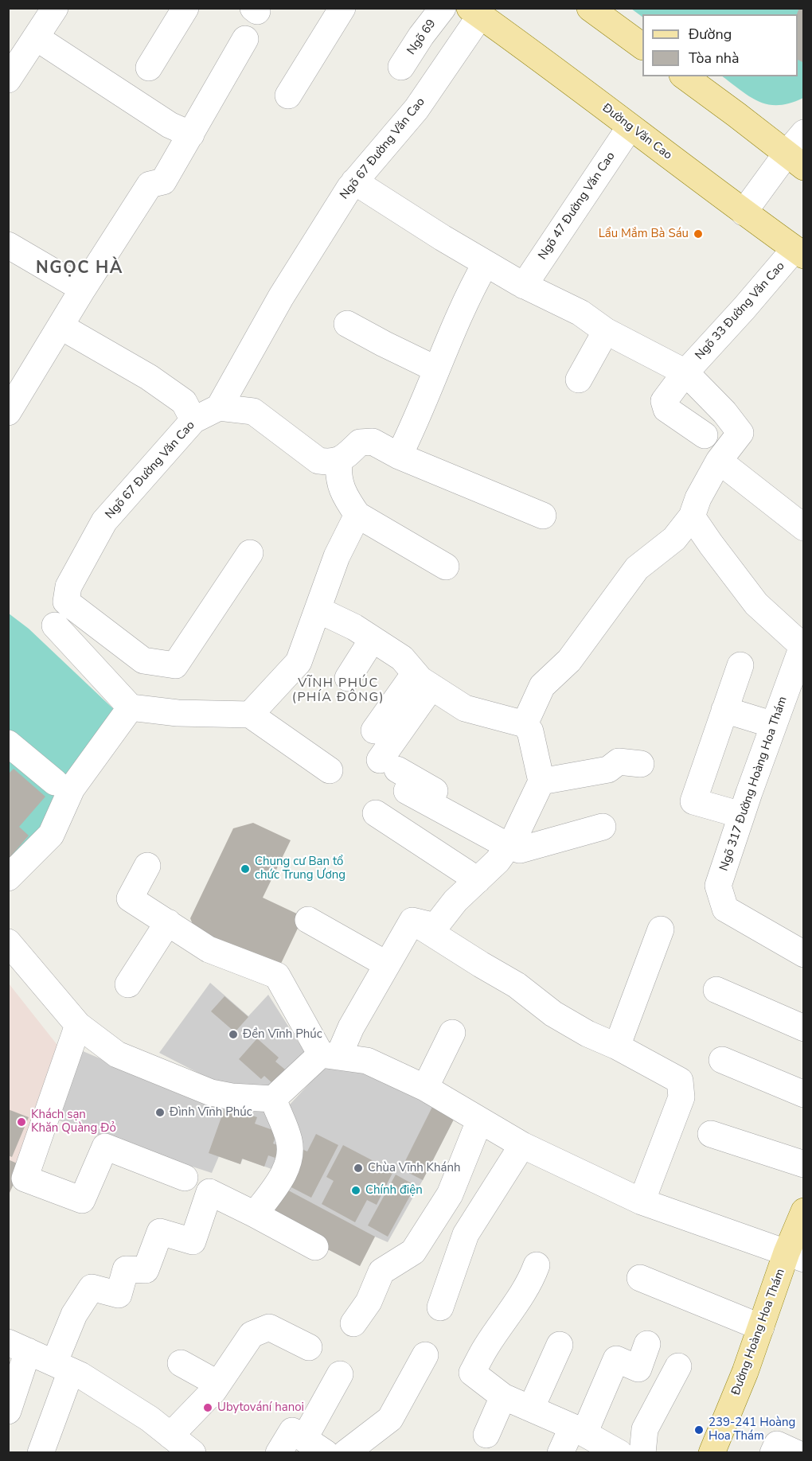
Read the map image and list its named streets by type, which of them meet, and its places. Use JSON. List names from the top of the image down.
{
  "streets": {
    "main road": ["Đường Văn Cao", "Đường Hoàng Hoa Thám"],
    "street": [
      "Ngõ 69",
      "Ngõ 67 Đường Văn Cao",
      "Ngõ 47 Đường Văn Cao",
      "Ngõ 33 Đường Văn Cao",
      "Ngõ 317 Đường Hoàng Hoa Thám"
    ]
  },
  "crossings": [
    ["Đường Văn Cao", "Ngõ 67 Đường Văn Cao"],
    ["Đường Văn Cao", "Ngõ 47 Đường Văn Cao"],
    ["Đường Văn Cao", "Ngõ 33 Đường Văn Cao"]
  ],
  "districts": ["NGỌC HÀ", "VĨNH PHÚC (PHÍA ĐÔNG)"],
  "places": [
    "Lẩu Mắm Bà Sáu",
    "Chung cư Ban tổ chức Trung Ương",
    "Đền Vĩnh Phúc",
    "Đình Vĩnh Phúc",
    "Khách sạn Khăn Quàng Đỏ",
    "Chùa Vĩnh Khánh",
    "Chính điện",
    "Ubytování hanoi",
    "239-241 Hoàng Hoa Thám"
  ],
  "legend": ["Đường", "Tòa nhà"]
}
